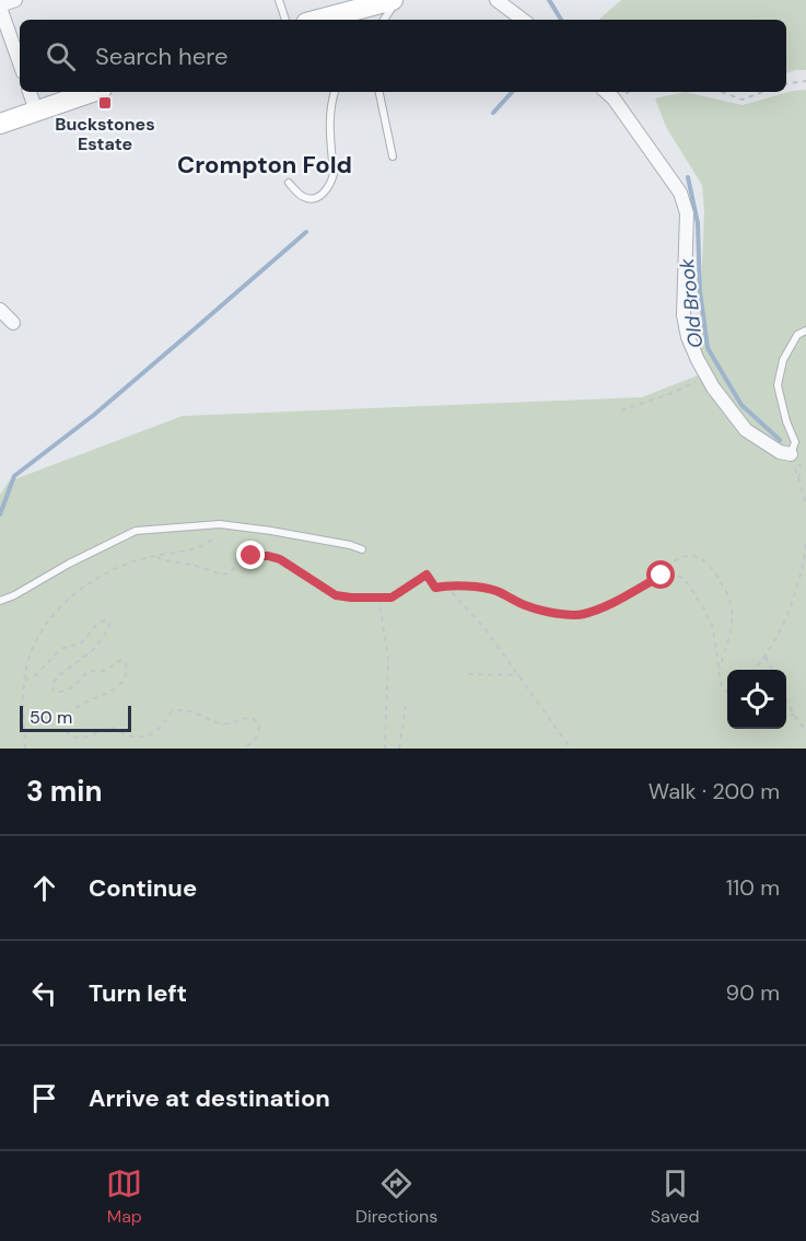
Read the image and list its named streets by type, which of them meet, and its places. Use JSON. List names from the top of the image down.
{
  "districts": ["Crompton Fold"],
  "water": ["Old Brook"],
  "places": {
    "transit": ["Buckstones Estate"]
  },
  "scale_bar": "50 m",
  "page": {
    "search": "Search here",
    "scale": "50 m",
    "heading": ["3 min", "Walk · 200 m"],
    "list": [
      ["Continue", "110 m"],
      ["Turn left", "90 m"],
      "Arrive at destination"
    ],
    "nav": ["Map", "Directions", "Saved"]
  }
}
